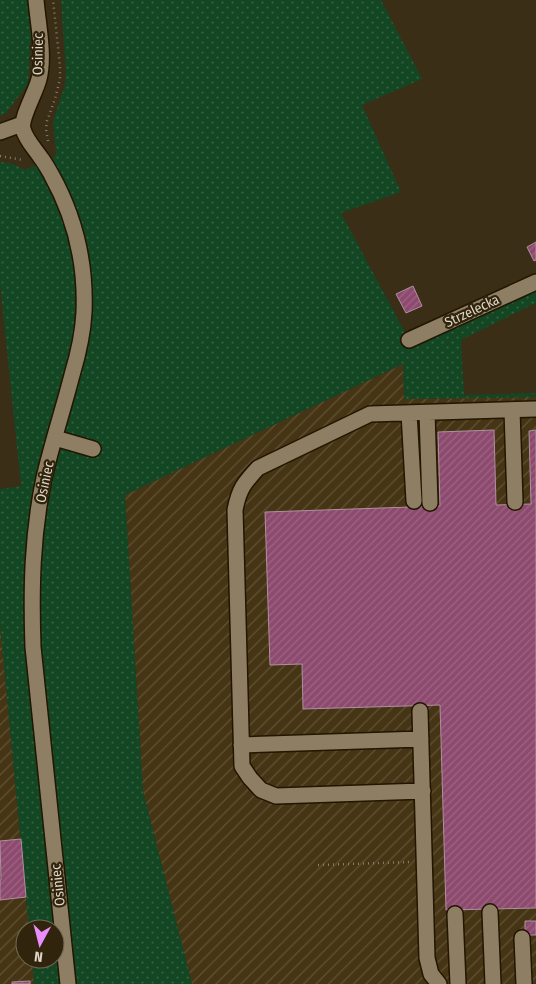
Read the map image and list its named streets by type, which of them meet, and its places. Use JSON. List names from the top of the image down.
{
  "streets": {
    "street": ["Osiniec", "Strzelecka"]
  },
  "north": "bottom"
}
